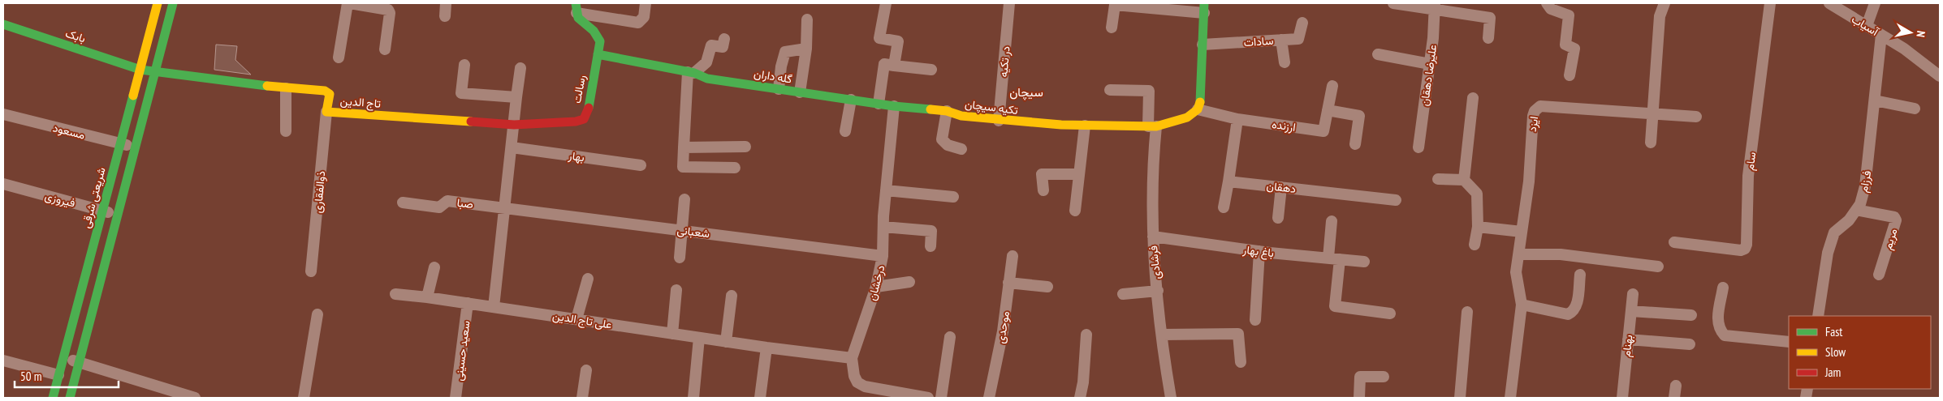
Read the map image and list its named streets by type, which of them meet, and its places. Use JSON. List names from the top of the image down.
{
  "streets": {
    "street": [
      "آسیاب",
      "بابک",
      "سادات",
      "در تکیه",
      "علیرضا دهقان",
      "گله داران",
      "رسالت",
      "تاج الدین",
      "تکیه سیچان",
      "ایزد",
      "ارزنده",
      "مسعود",
      "بهار",
      "سام",
      "فرزام",
      "دهقان",
      "ذوالفقاری",
      "شریعتی شرقی",
      "فیروزی",
      "صبا",
      "شعبانی",
      "مریم",
      "باغ بهار",
      "فرشادی",
      "درخشان",
      "علی تاج الدین",
      "موحدی",
      "بهنام",
      "سعید حسینی"
    ]
  },
  "crossings": [
    ["آسیاب", "فرزام"],
    ["بابک", "تاج الدین"],
    ["بابک", "شریعتی شرقی"],
    ["در تکیه", "تکیه سیچان"],
    ["گله داران", "رسالت"],
    ["گله داران", "تکیه سیچان"],
    ["گله داران", "درخشان"],
    ["رسالت", "تاج الدین"],
    ["تاج الدین", "ذوالفقاری"],
    ["مسعود", "شریعتی شرقی"],
    ["فرزام", "مریم"],
    ["شریعتی شرقی", "فیروزی"],
    ["صبا", "شعبانی"],
    ["شعبانی", "درخشان"],
    ["باغ بهار", "فرشادی"],
    ["درخشان", "علی تاج الدین"],
    ["علی تاج الدین", "سعید حسینی"]
  ],
  "districts": ["سیچان"],
  "legend": ["Fast", "Slow", "Jam"],
  "scale_bar": "50 m",
  "north": "right"
}
